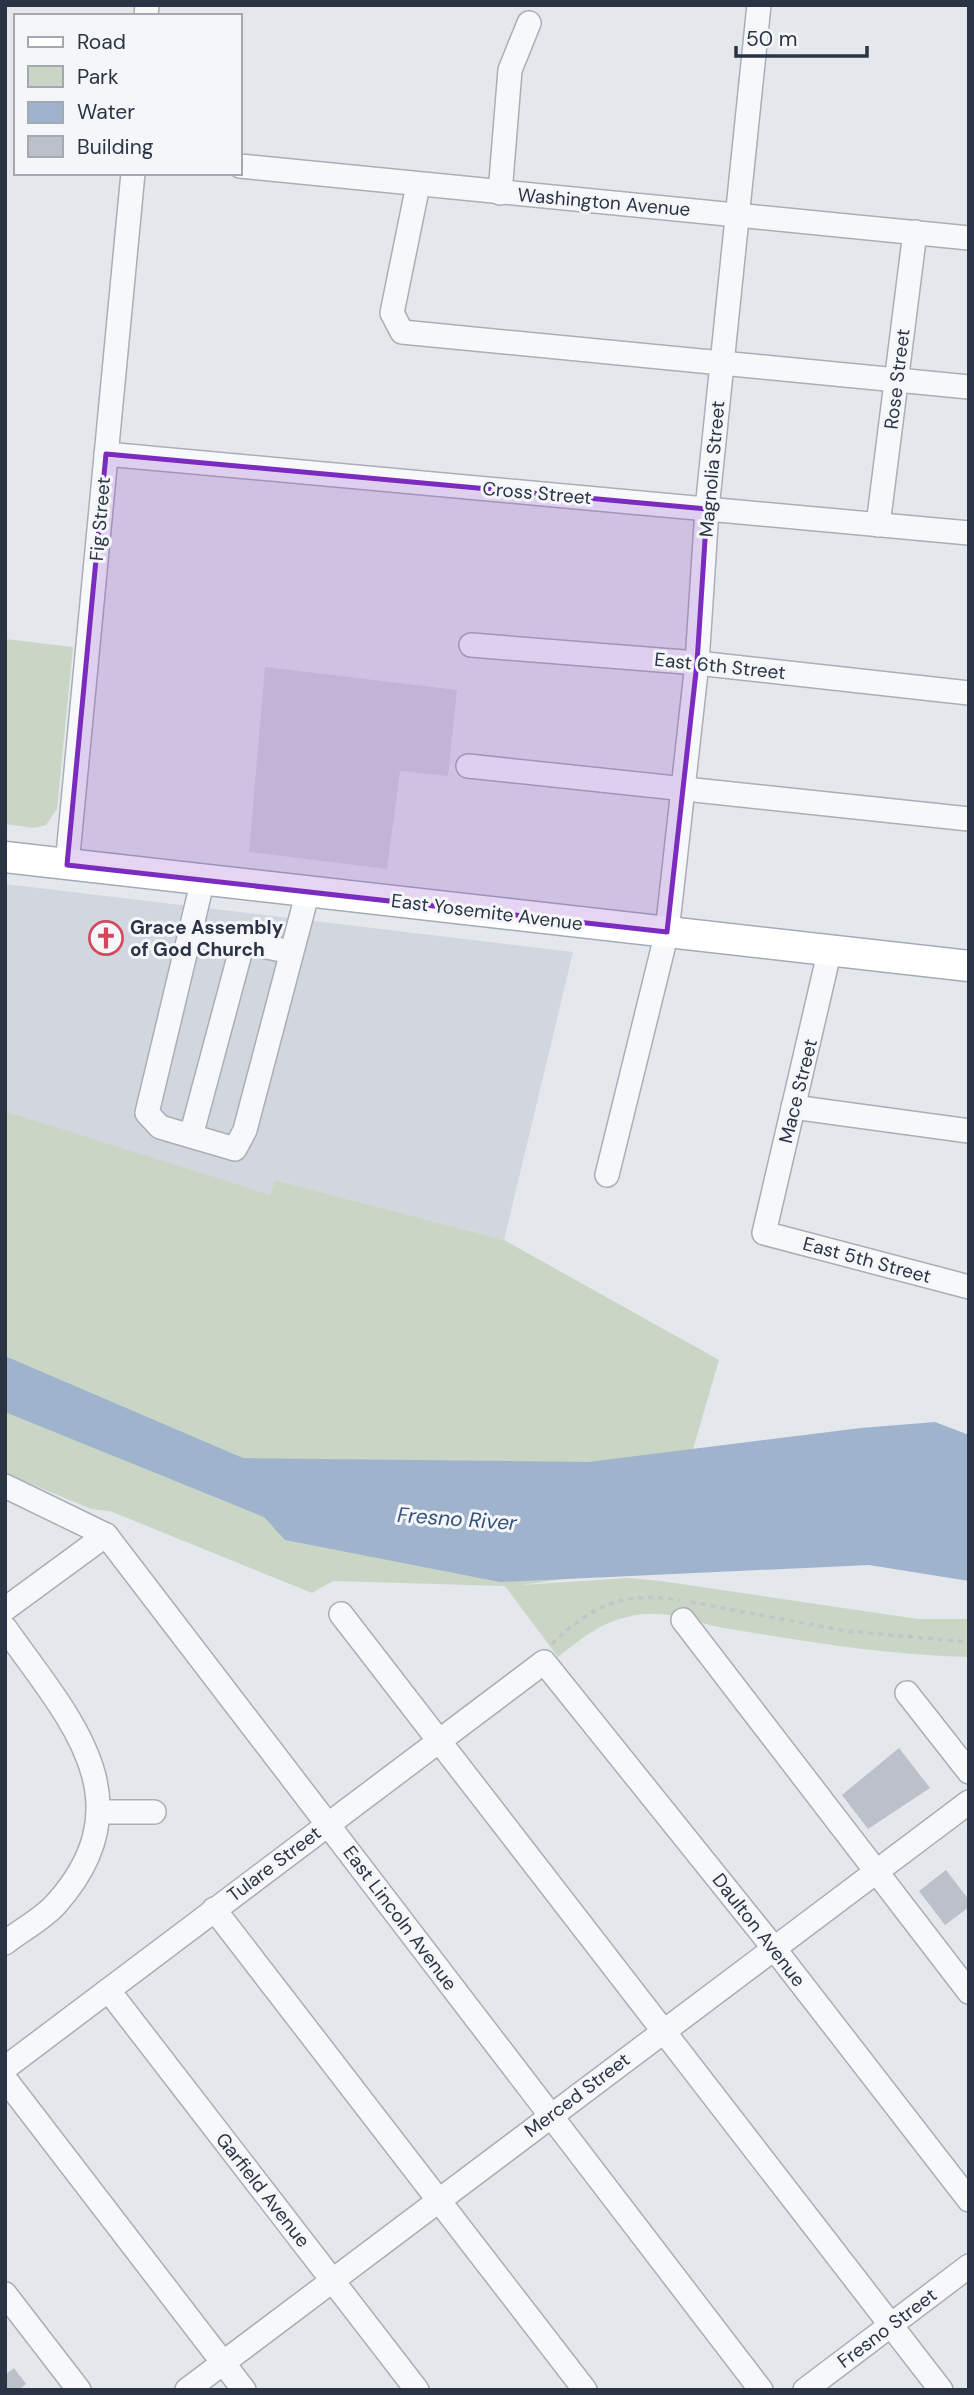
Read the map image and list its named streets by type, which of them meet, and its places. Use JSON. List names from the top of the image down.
{
  "streets": {
    "main road": ["East Yosemite Avenue"],
    "street": [
      "Washington Avenue",
      "Rose Street",
      "Magnolia Street",
      "Cross Street",
      "Fig Street",
      "East 6th Street",
      "Mace Street",
      "East 5th Street",
      "Tulare Street",
      "East Lincoln Avenue",
      "Daulton Avenue",
      "Merced Street",
      "Garfield Avenue",
      "Fresno Street"
    ]
  },
  "crossings": [
    ["Washington Avenue", "Rose Street"],
    ["Washington Avenue", "Magnolia Street"],
    ["Rose Street", "Cross Street"],
    ["Magnolia Street", "Cross Street"],
    ["Magnolia Street", "East 6th Street"],
    ["Magnolia Street", "East Yosemite Avenue"],
    ["Cross Street", "Fig Street"],
    ["Fig Street", "East Yosemite Avenue"],
    ["East Yosemite Avenue", "Mace Street"],
    ["Mace Street", "East 5th Street"],
    ["Tulare Street", "East Lincoln Avenue"],
    ["Tulare Street", "Daulton Avenue"],
    ["Tulare Street", "Garfield Avenue"],
    ["East Lincoln Avenue", "Merced Street"],
    ["Daulton Avenue", "Merced Street"],
    ["Merced Street", "Garfield Avenue"]
  ],
  "water": ["Fresno River"],
  "places": {
    "church": ["Grace Assembly of God Church"]
  },
  "legend": [
    "Road",
    "Park",
    "Water",
    "Building"
  ],
  "scale_bar": "50 m"
}
